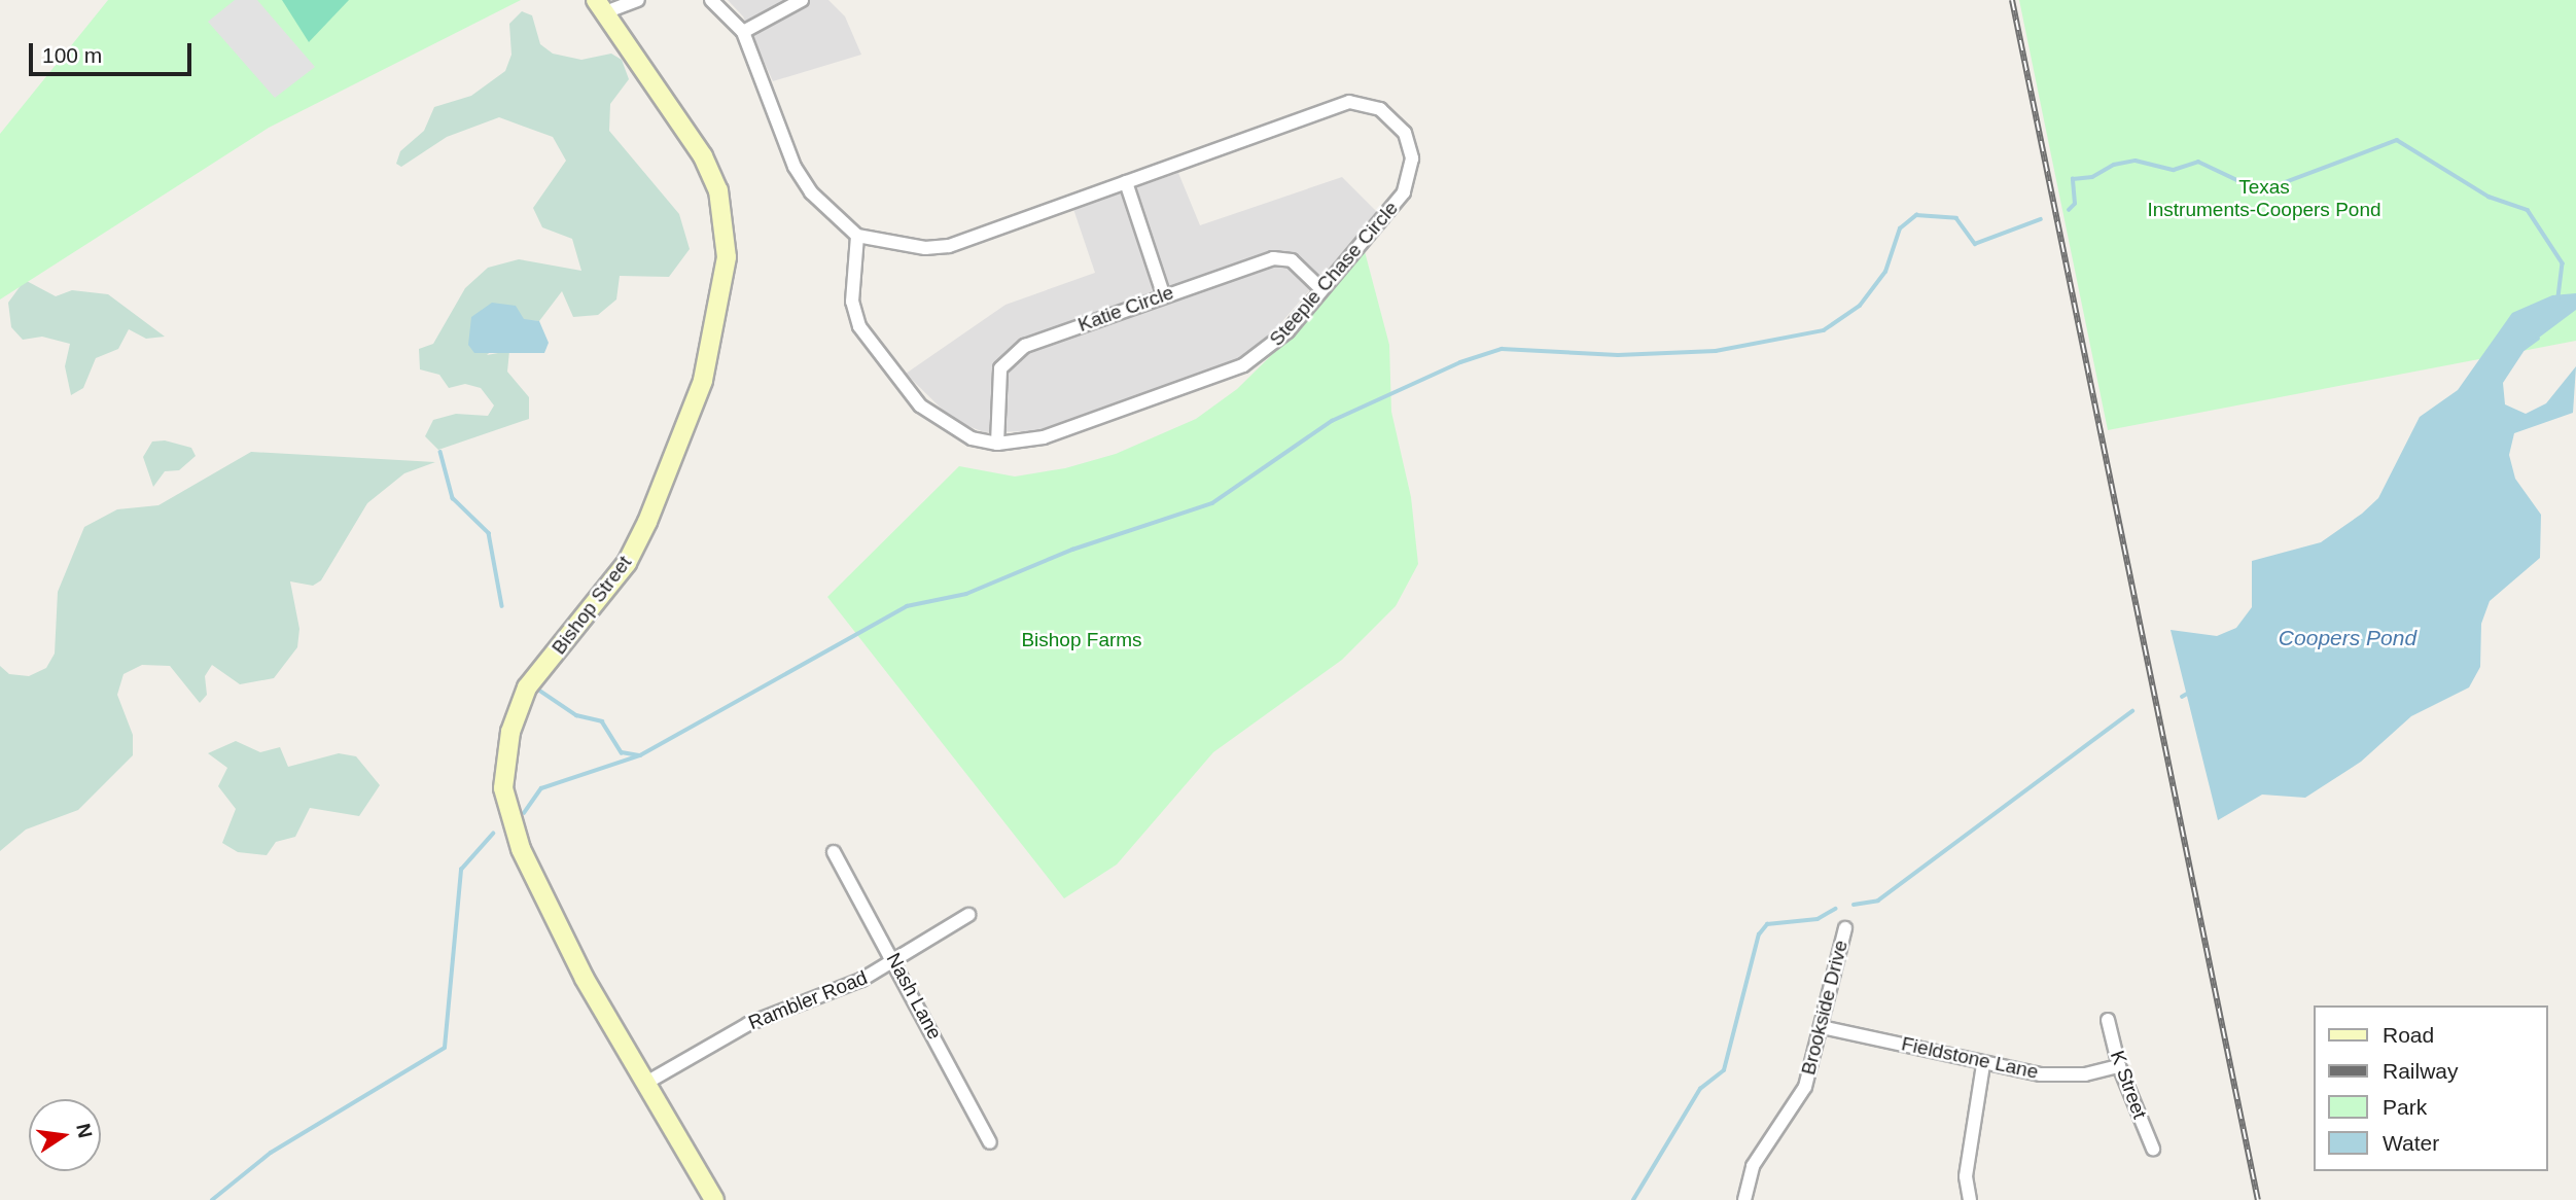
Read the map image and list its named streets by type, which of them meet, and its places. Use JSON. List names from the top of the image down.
{
  "streets": {
    "street": [
      "Steeple Chase Circle",
      "Katie Circle",
      "Bishop Street",
      "Nash Lane",
      "Rambler Road",
      "Brookside Drive",
      "Fieldstone Lane",
      "K Street"
    ]
  },
  "crossings": [
    ["Steeple Chase Circle", "Katie Circle"],
    ["Bishop Street", "Rambler Road"],
    ["Nash Lane", "Rambler Road"],
    ["Brookside Drive", "Fieldstone Lane"],
    ["Fieldstone Lane", "K Street"]
  ],
  "water": ["Coopers Pond"],
  "parks": ["Texas Instruments-Coopers Pond", "Bishop Farms"],
  "legend": [
    "Road",
    "Railway",
    "Park",
    "Water"
  ],
  "scale_bar": "100 m",
  "north": "right"
}
